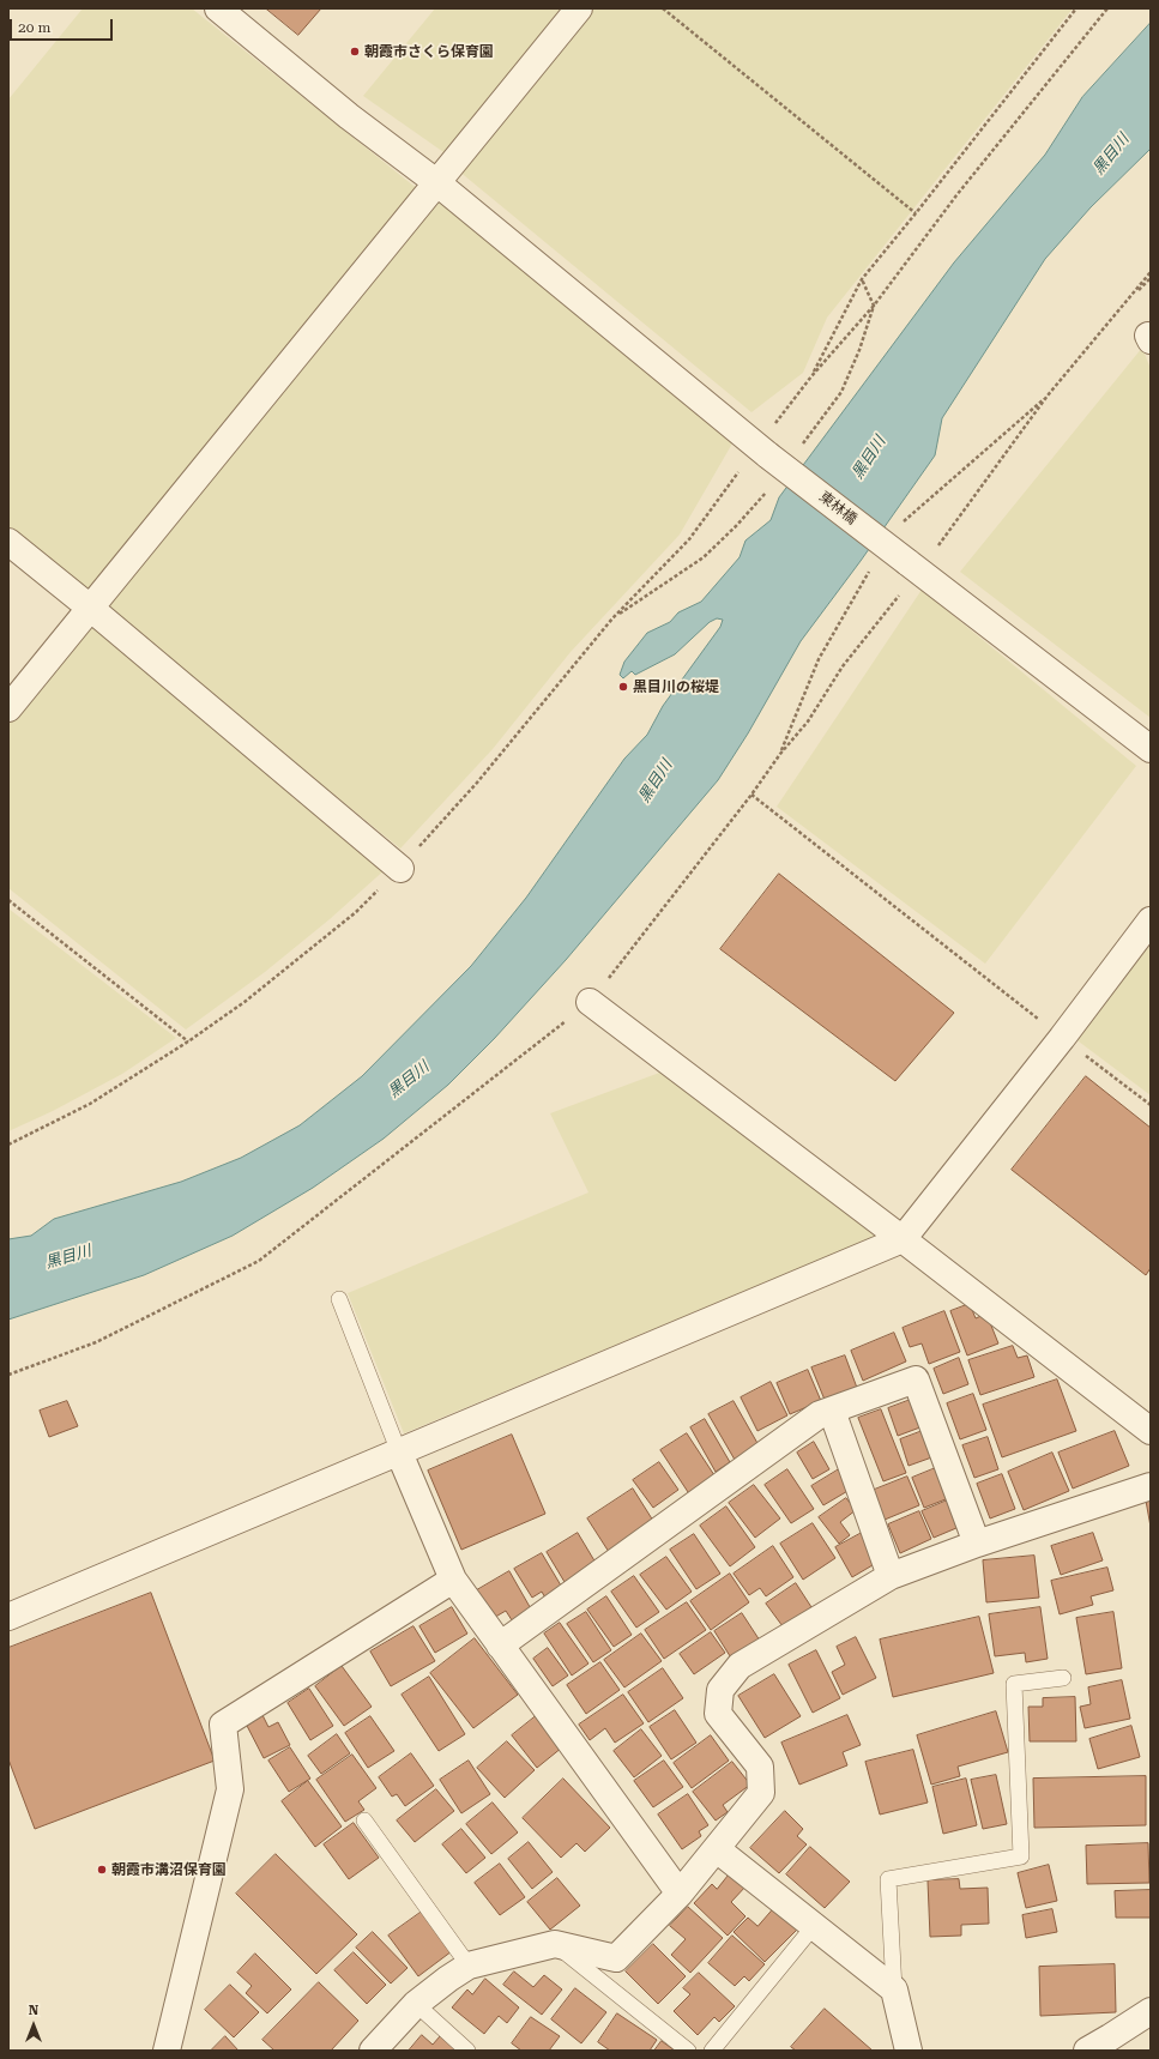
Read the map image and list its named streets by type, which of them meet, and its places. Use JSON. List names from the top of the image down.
{
  "streets": {
    "street": ["東林橋"]
  },
  "water": ["黒目川"],
  "places": ["朝霞市さくら保育園", "黒目川の桜堤", "朝霞市溝沼保育園"],
  "scale_bar": "20 m",
  "north": "top"
}
